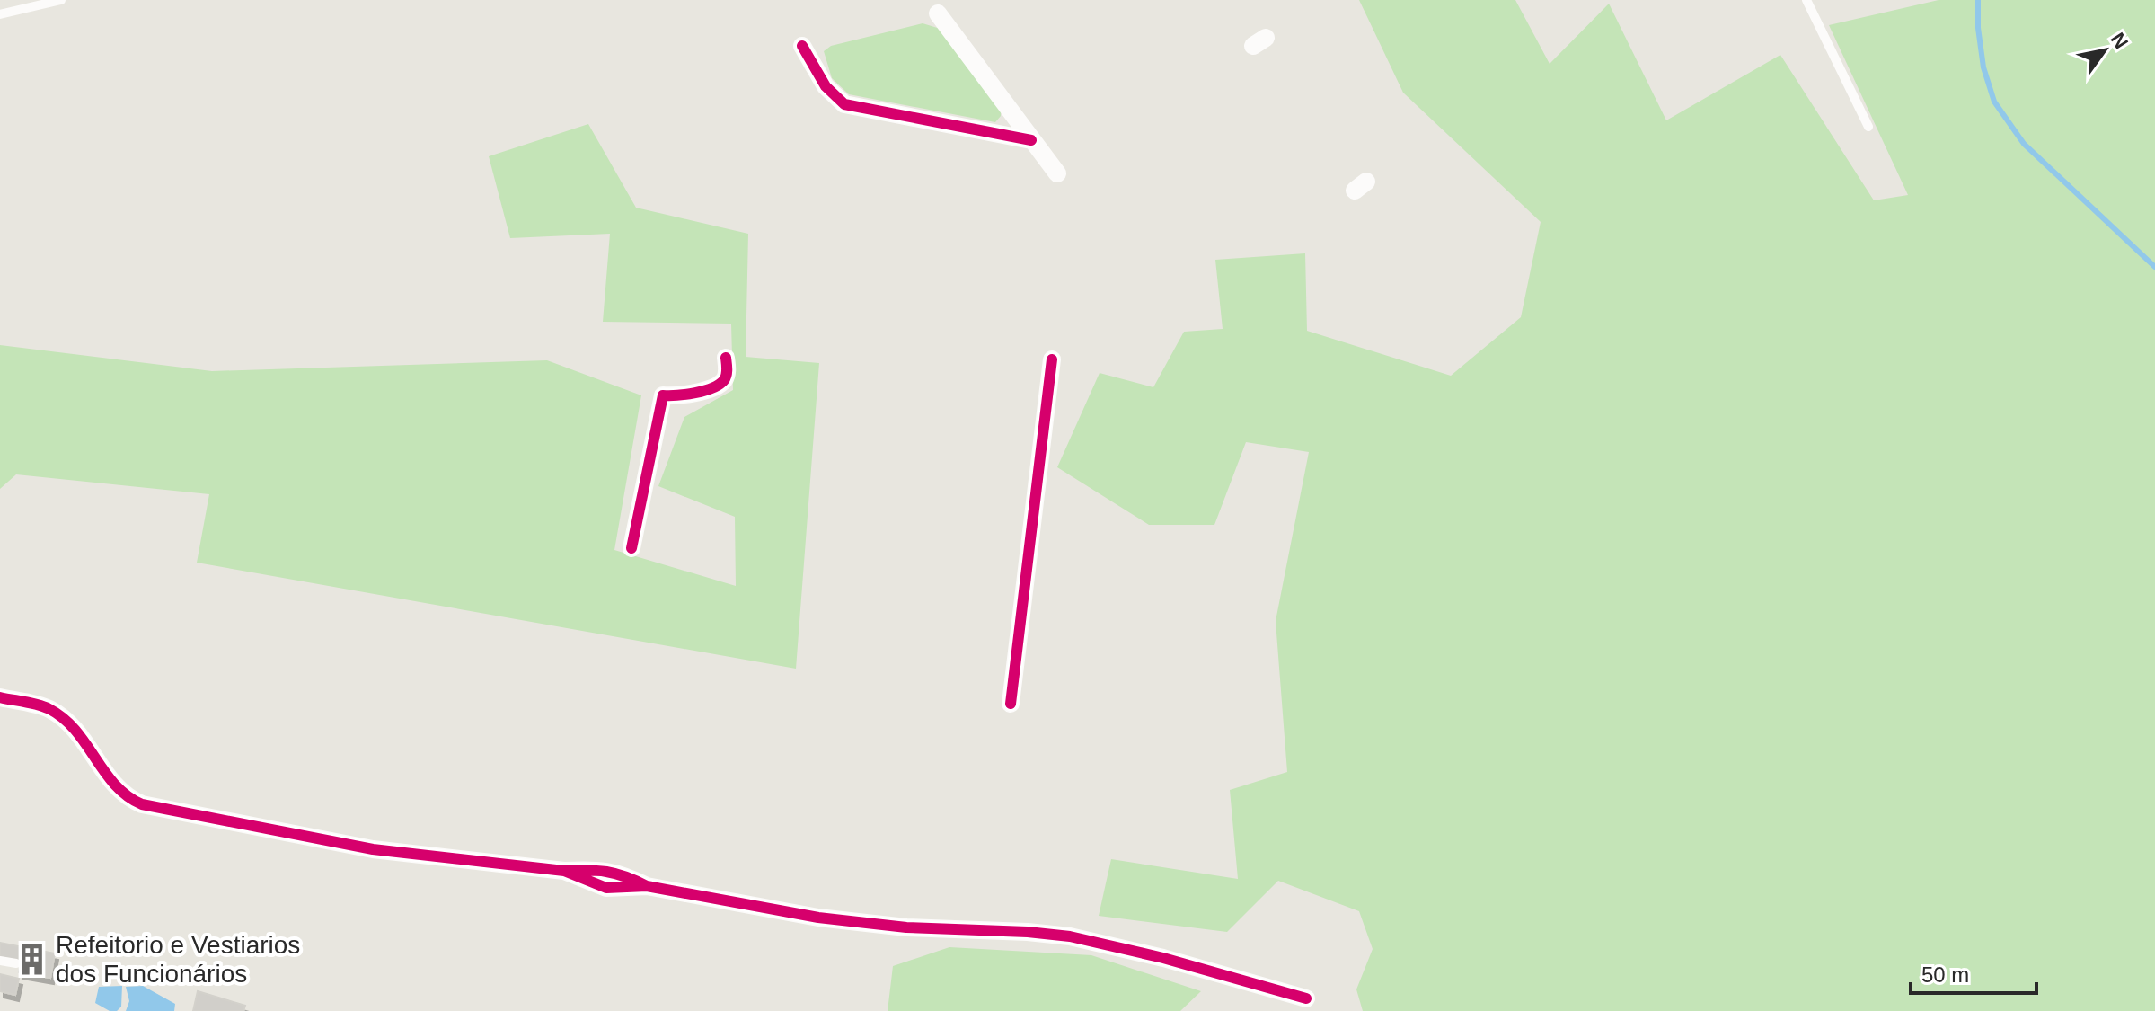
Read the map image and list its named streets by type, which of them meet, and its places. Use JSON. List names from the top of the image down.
{
  "places": {
    "building": ["Refeitorio e Vestiarios dos Funcionários"]
  },
  "scale_bar": "50 m",
  "north": "top right"
}
